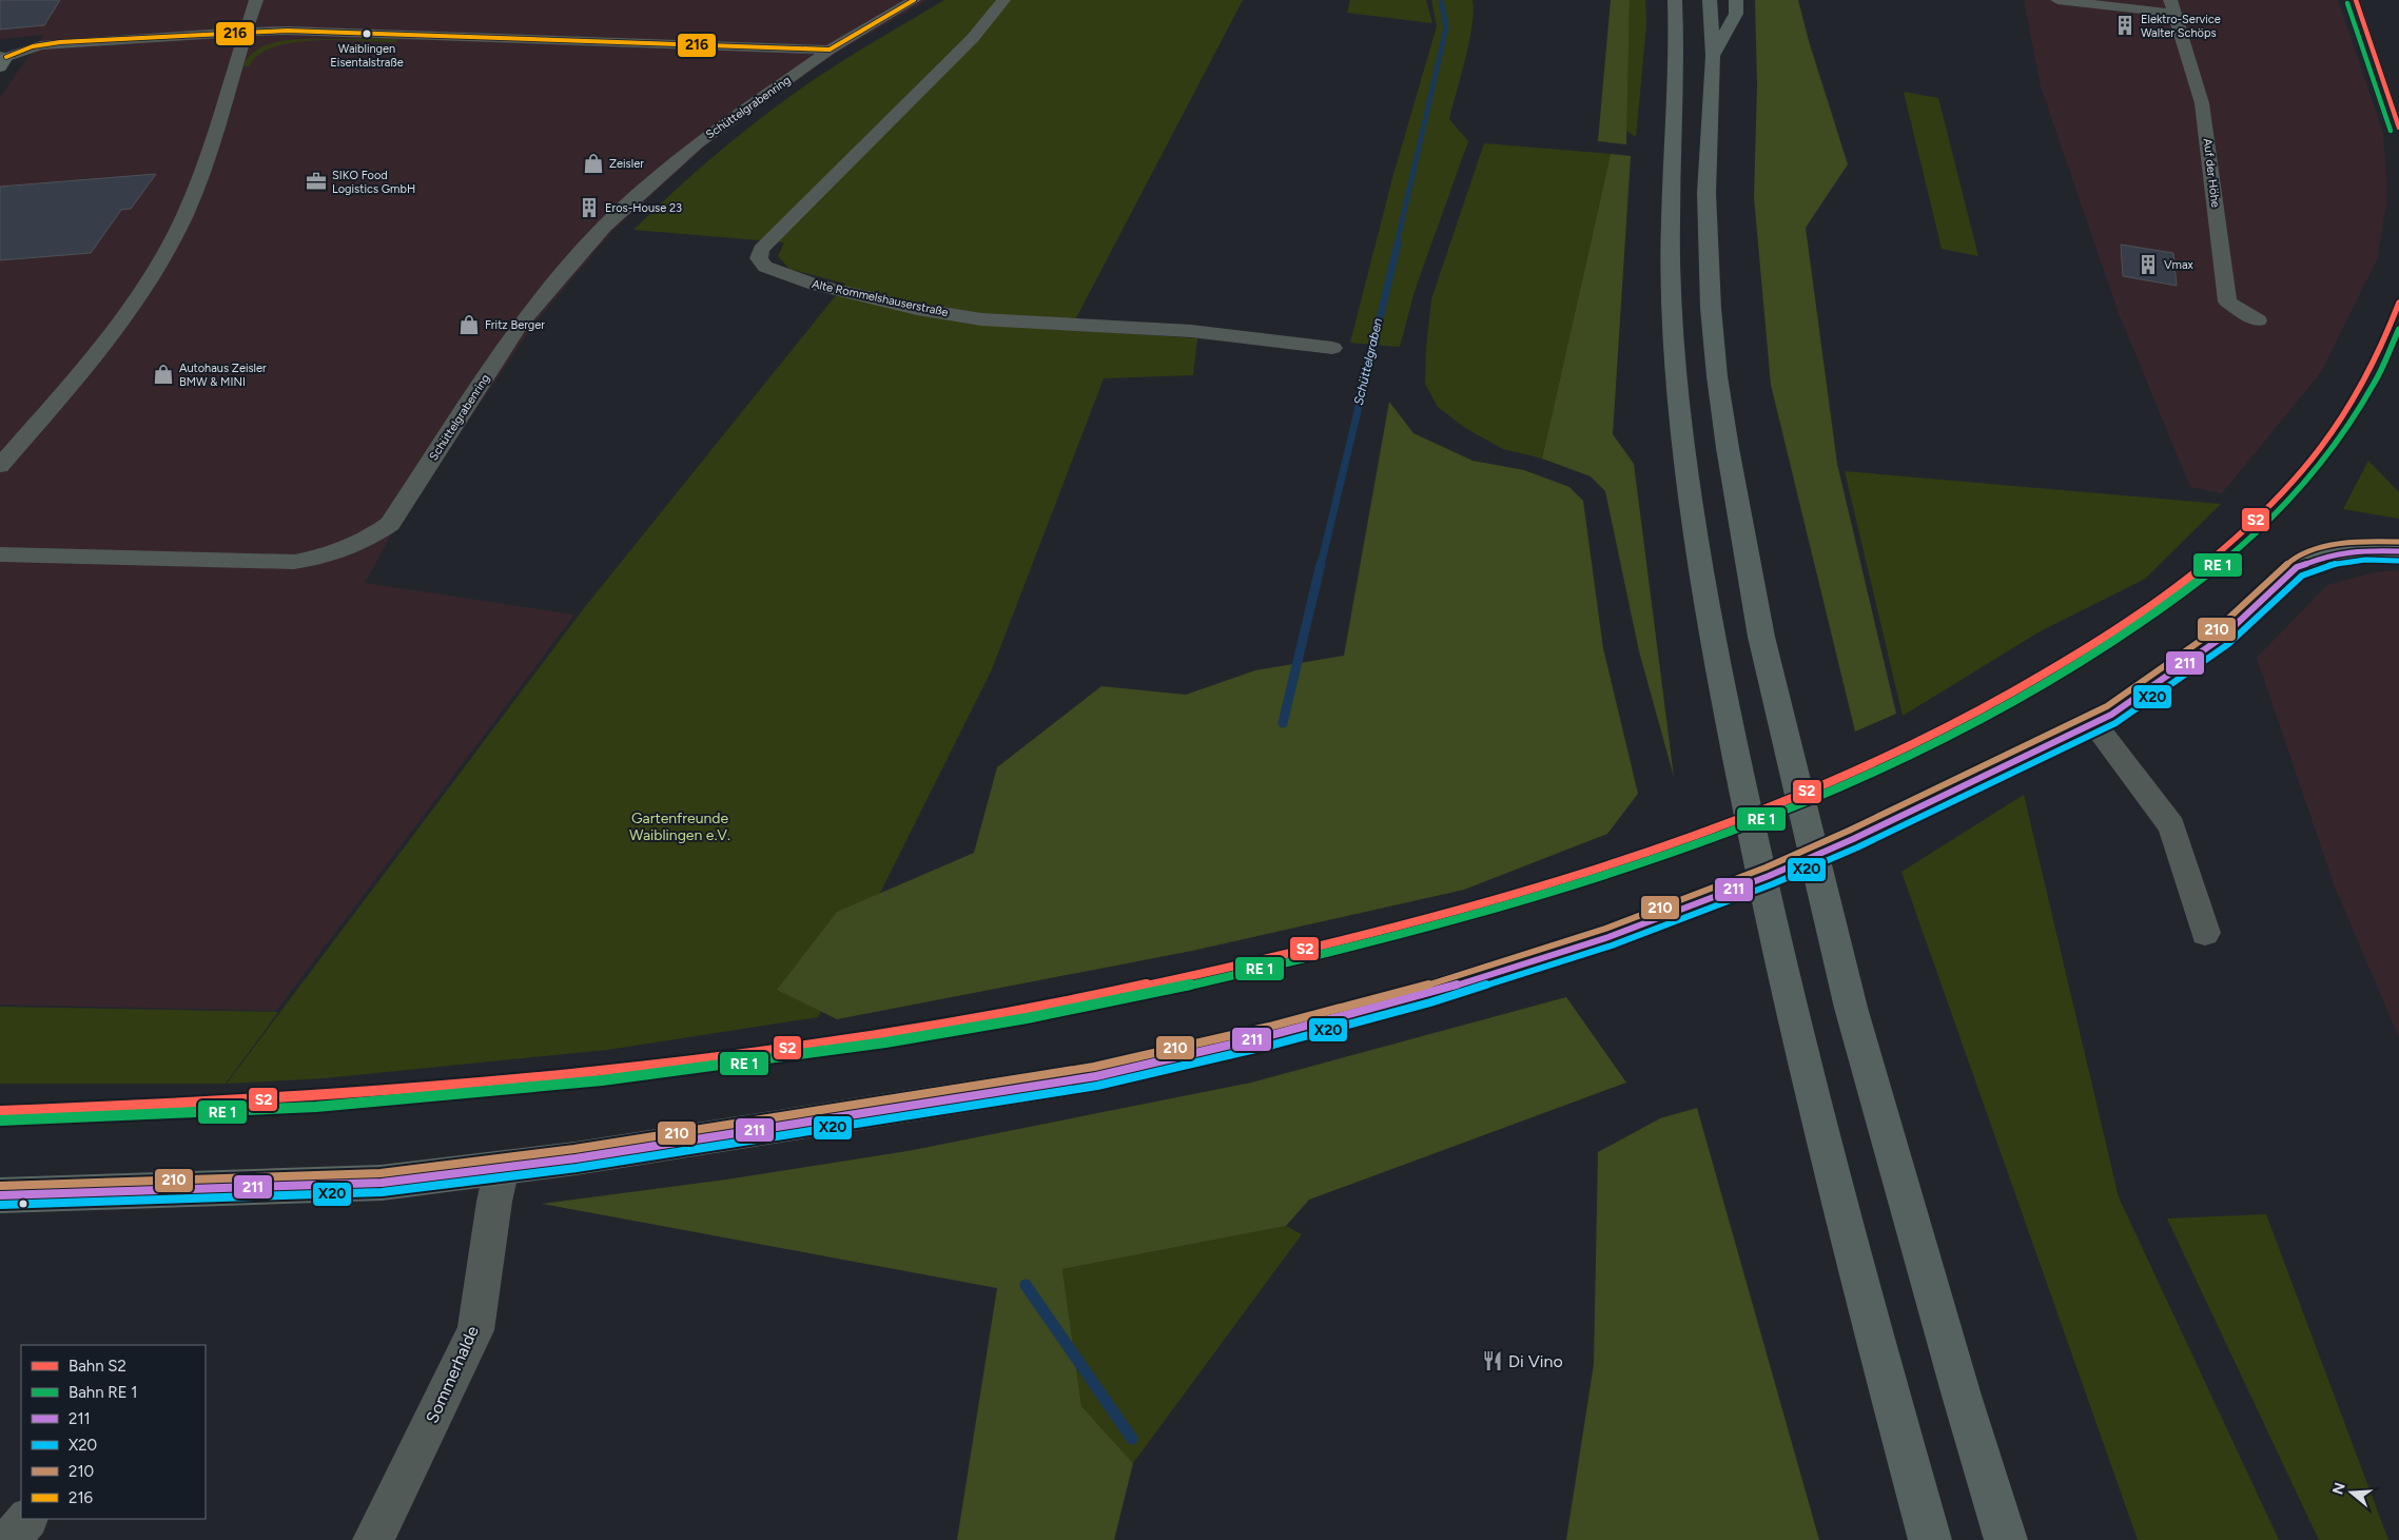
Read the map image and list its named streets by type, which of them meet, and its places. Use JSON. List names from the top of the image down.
{
  "streets": {
    "street": [
      "Schüttelgrabenring",
      "Auf der Höhe",
      "Alte Rommelshauserstraße",
      "Sommerhalde"
    ]
  },
  "water": ["Schüttelgraben"],
  "parks": ["Gartenfreunde Waiblingen e.V."],
  "places": {
    "building": ["Elektro-Service Walter Schöps", "Eros-House 23", "Vmax"],
    "other": ["Waiblingen Eisentalstraße"],
    "shop": ["Zeisler", "Fritz Berger", "Autohaus Zeisler BMW & MINI"],
    "office": ["SIKO Food Logistics GmbH"],
    "restaurant": ["Di Vino"]
  },
  "lines": [
    "rail line S2",
    "transit line 216",
    "transit line 210",
    "transit line 211",
    "transit line X20"
  ],
  "legend": [
    "Bahn S2",
    "Bahn RE 1",
    "211",
    "X20",
    "210",
    "216"
  ],
  "north": "left"
}
